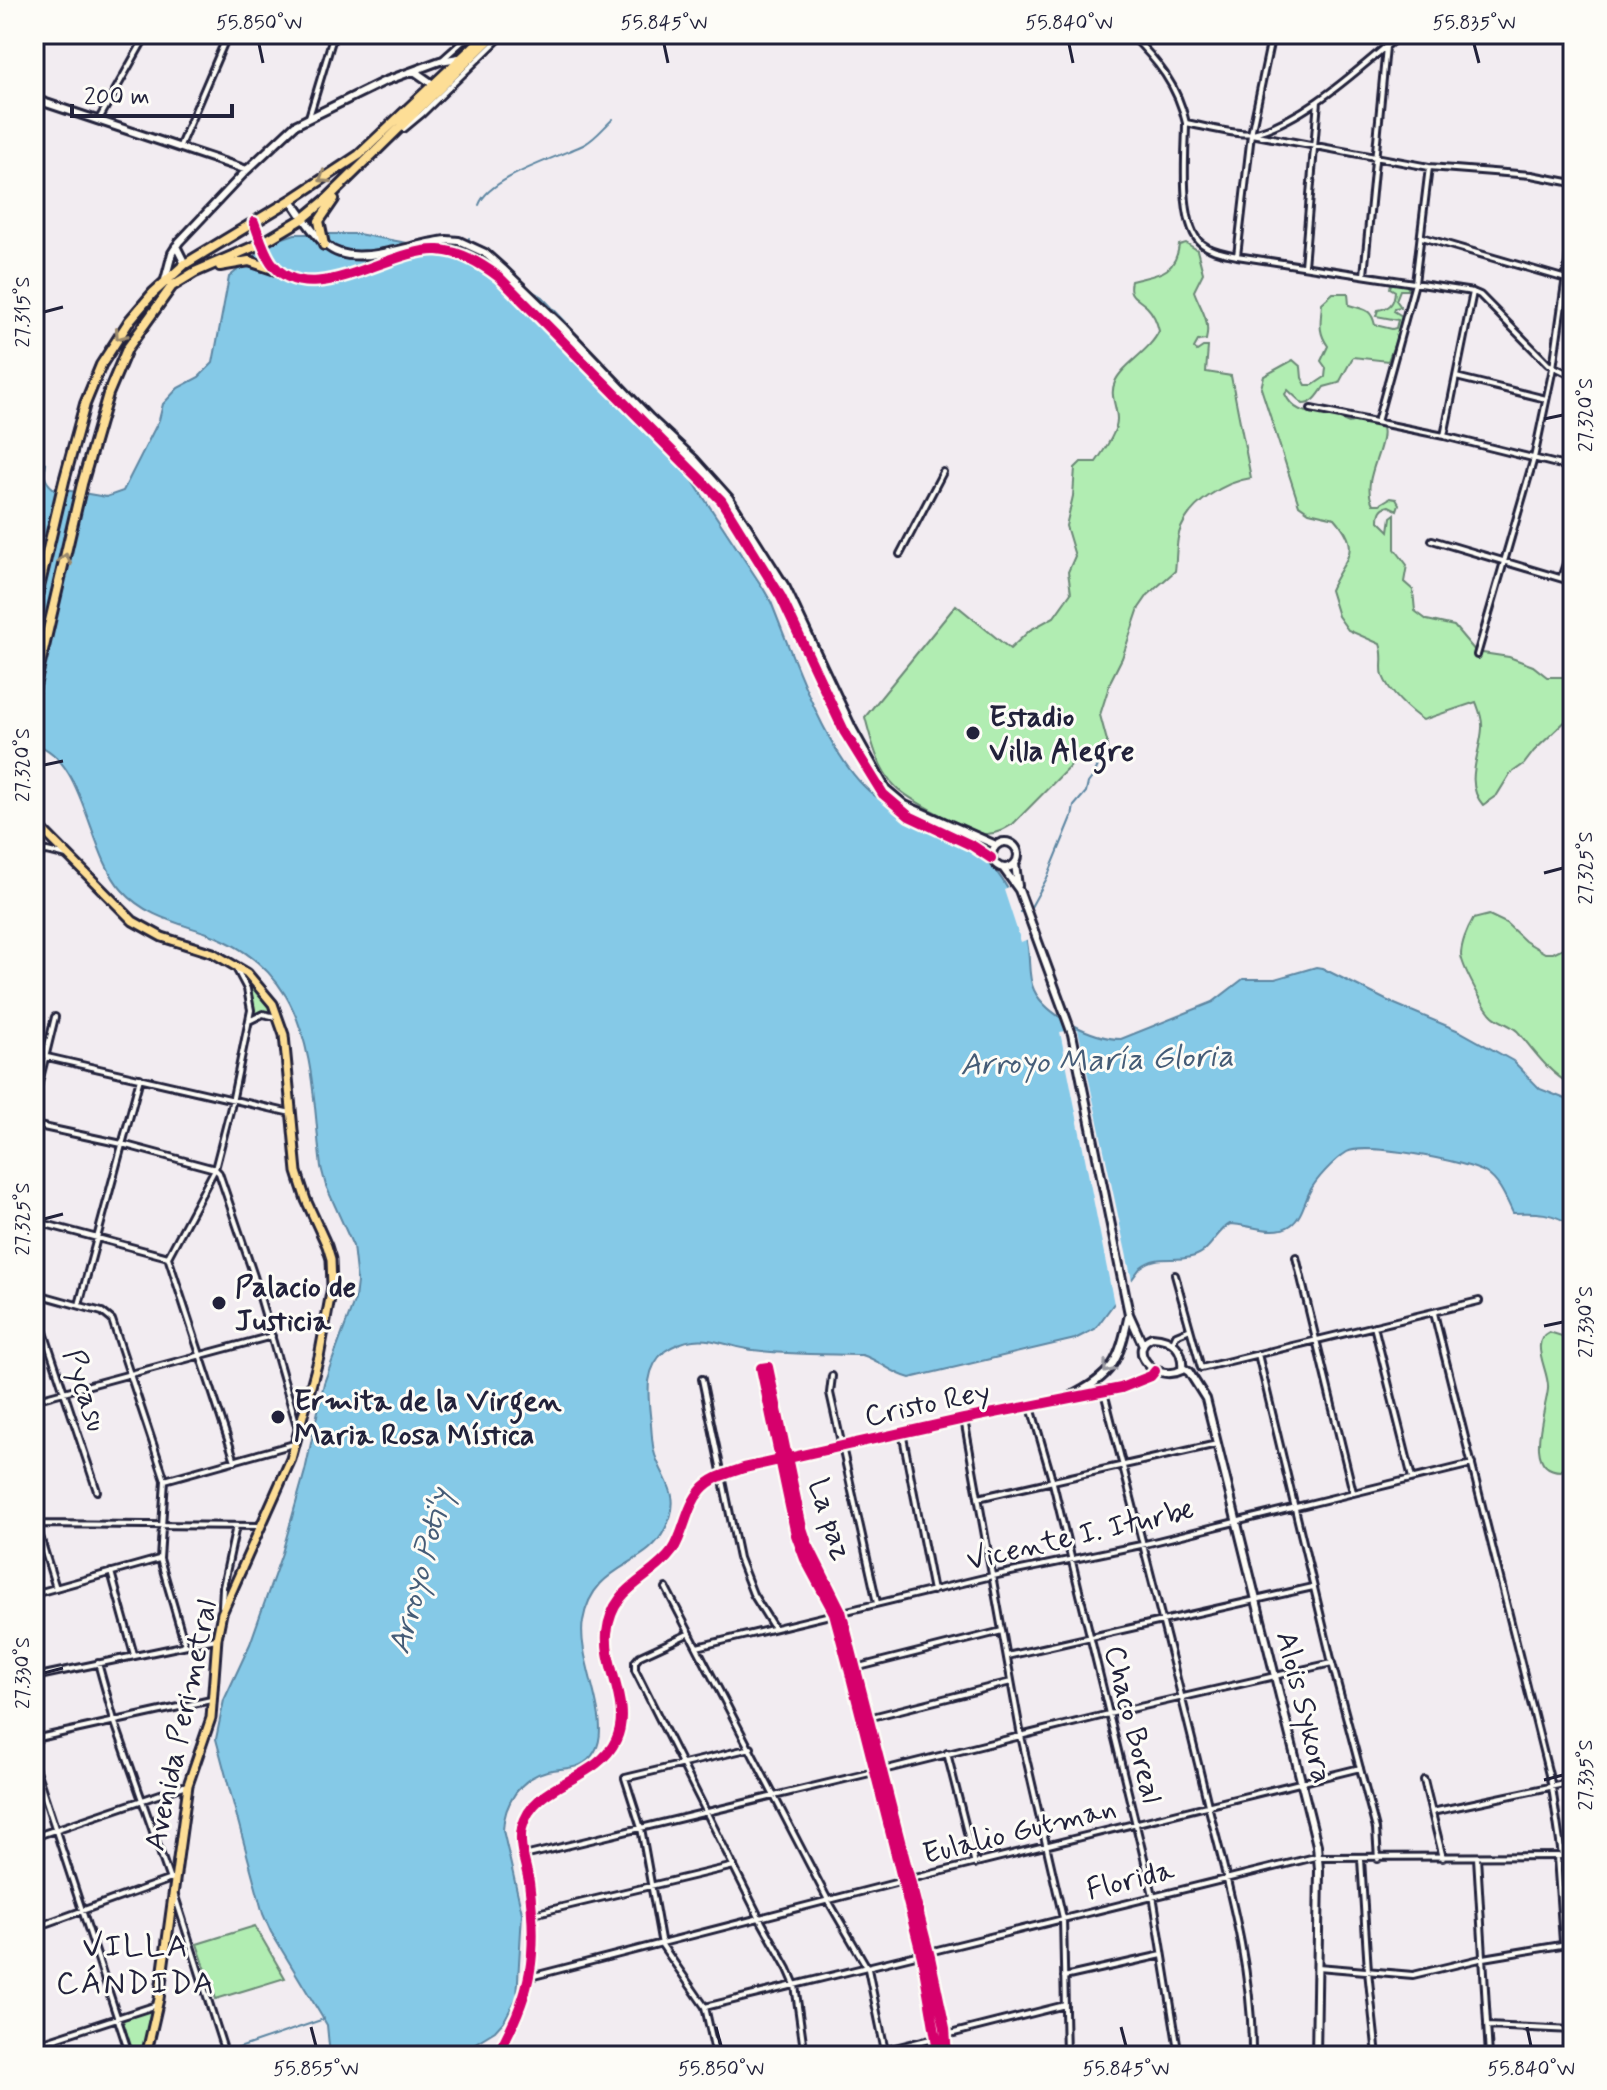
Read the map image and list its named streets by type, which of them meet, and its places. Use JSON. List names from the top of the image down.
{
  "streets": {
    "main road": ["Avenida Perimetral"],
    "street": [
      "Pycasu",
      "Cristo Rey",
      "La paz",
      "Vicente I. Iturbe",
      "Alois Sykora",
      "Chaco Boreal",
      "Eulalio Gutman",
      "Florida"
    ]
  },
  "crossings": [
    ["Cristo Rey", "La paz"],
    ["Cristo Rey", "Alois Sykora"],
    ["Cristo Rey", "Chaco Boreal"],
    ["La paz", "Vicente I. Iturbe"],
    ["La paz", "Eulalio Gutman"],
    ["La paz", "Florida"],
    ["Vicente I. Iturbe", "Alois Sykora"],
    ["Vicente I. Iturbe", "Chaco Boreal"],
    ["Alois Sykora", "Eulalio Gutman"],
    ["Alois Sykora", "Florida"],
    ["Chaco Boreal", "Eulalio Gutman"],
    ["Chaco Boreal", "Florida"]
  ],
  "districts": ["VILLA CÁNDIDA"],
  "water": ["Arroyo María Gloria", "Arroyo Poti'y"],
  "places": ["Estadio Villa Alegre", "Palacio de Justicia", "Ermita de la Virgen Maria Rosa Mística"],
  "scale_bar": "200 m",
  "coordinates": [
    "55.850°W",
    "55.845°W",
    "55.840°W",
    "55.835°W",
    "27.315°S",
    "27.320°S",
    "27.325°S",
    "27.330°S",
    "27.335°S",
    "55.855°W"
  ]
}
